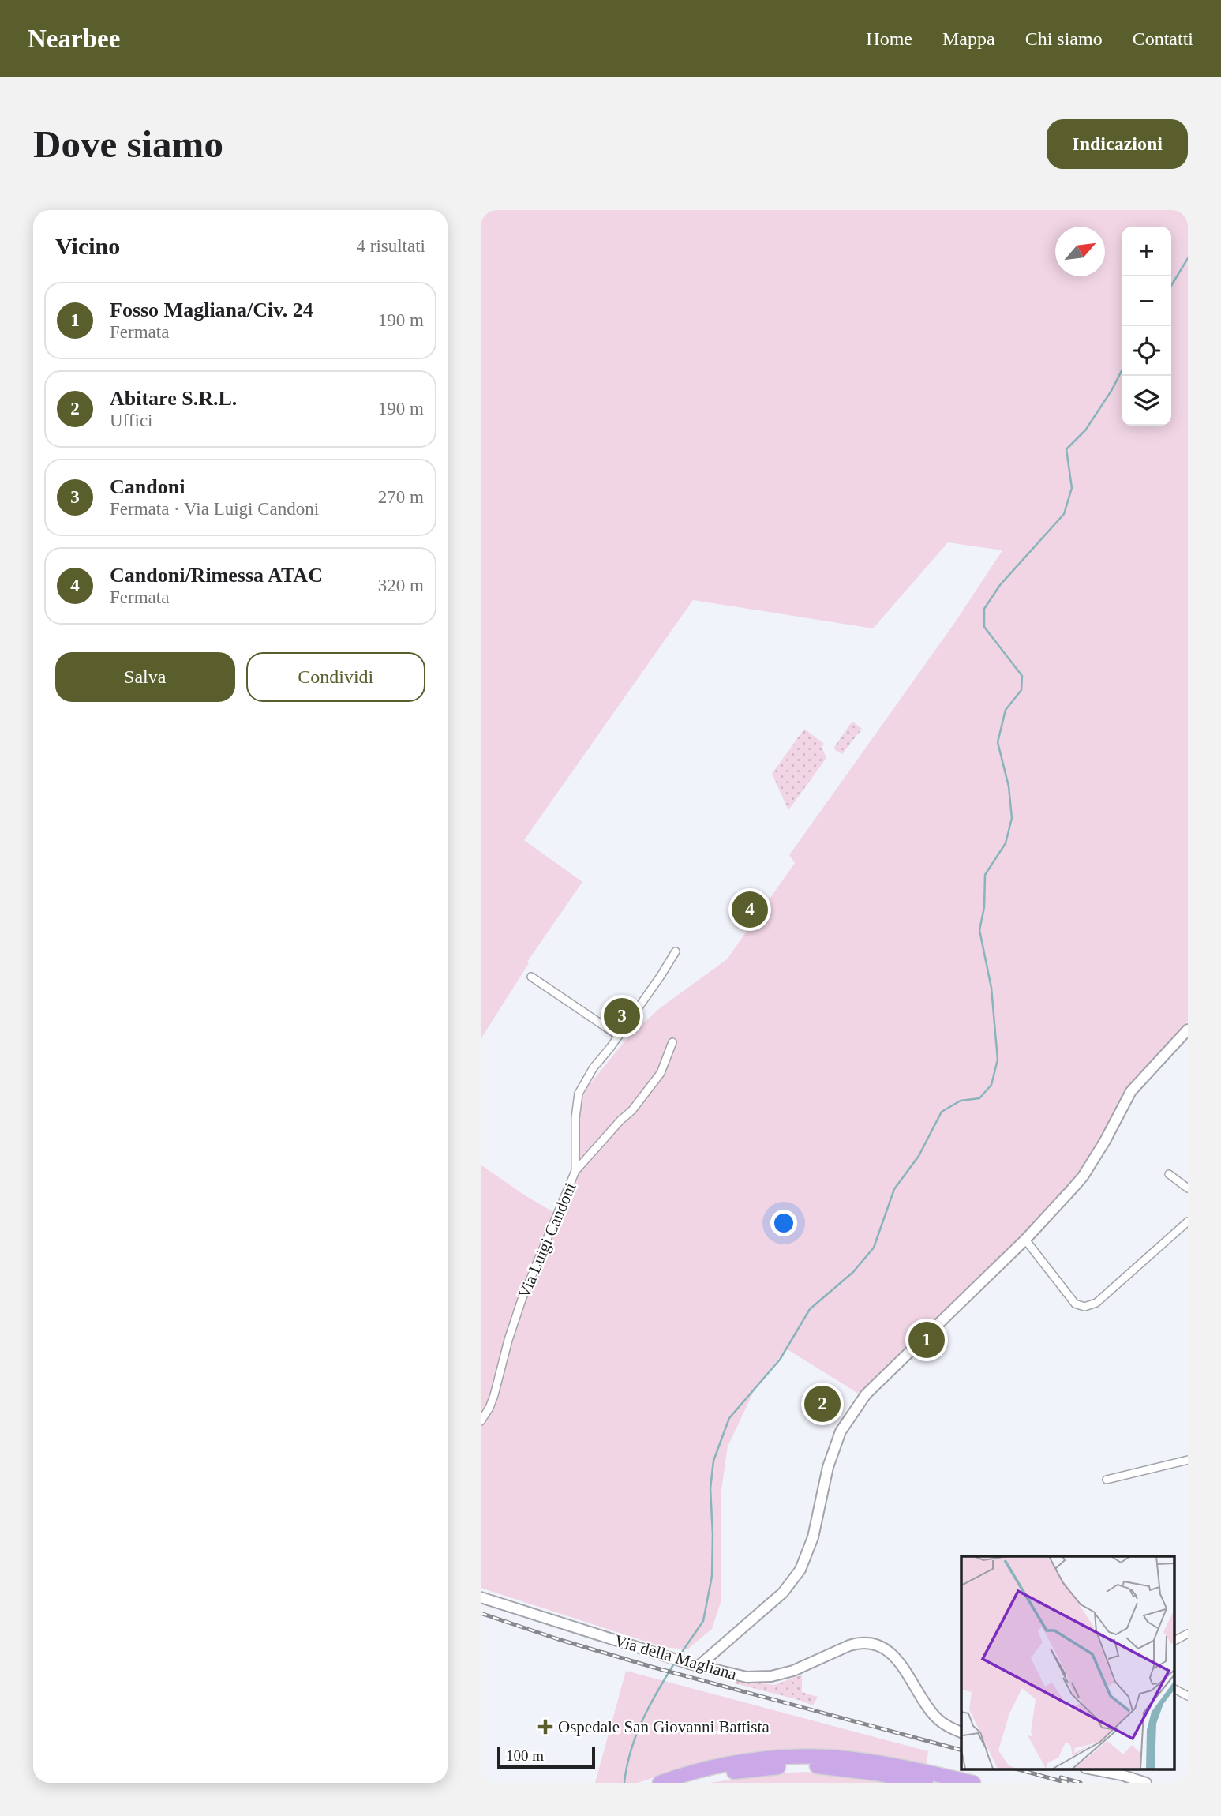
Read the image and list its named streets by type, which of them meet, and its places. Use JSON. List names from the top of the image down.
{
  "streets": {
    "street": ["Via Luigi Candoni", "Via della Magliana"]
  },
  "places": {
    "health": ["Ospedale San Giovanni Battista"]
  },
  "scale_bar": "100 m",
  "north": "top right",
  "page": {
    "header": "Nearbee",
    "nav": [
      "Home",
      "Mappa",
      "Chi siamo",
      "Contatti"
    ],
    "buttons": [
      "Indicazioni",
      ["Salva", "Condividi"]
    ],
    "title": "Dove siamo",
    "heading": ["Vicino", "4 risultati"],
    "map_buttons": ["+", "−"],
    "list": [
      {
        "mark": "1",
        "name": "Fosso Magliana/Civ. 24",
        "note": "Fermata",
        "value": "190 m"
      },
      {
        "mark": "2",
        "name": "Abitare S.R.L.",
        "note": "Uffici",
        "value": "190 m"
      },
      {
        "mark": "3",
        "name": "Candoni",
        "note": "Fermata · Via Luigi Candoni",
        "value": "270 m"
      },
      {
        "mark": "4",
        "name": "Candoni/Rimessa ATAC",
        "note": "Fermata",
        "value": "320 m"
      }
    ],
    "pins": [
      "4",
      "3",
      "1",
      "2"
    ],
    "scale": "100 m"
  }
}
